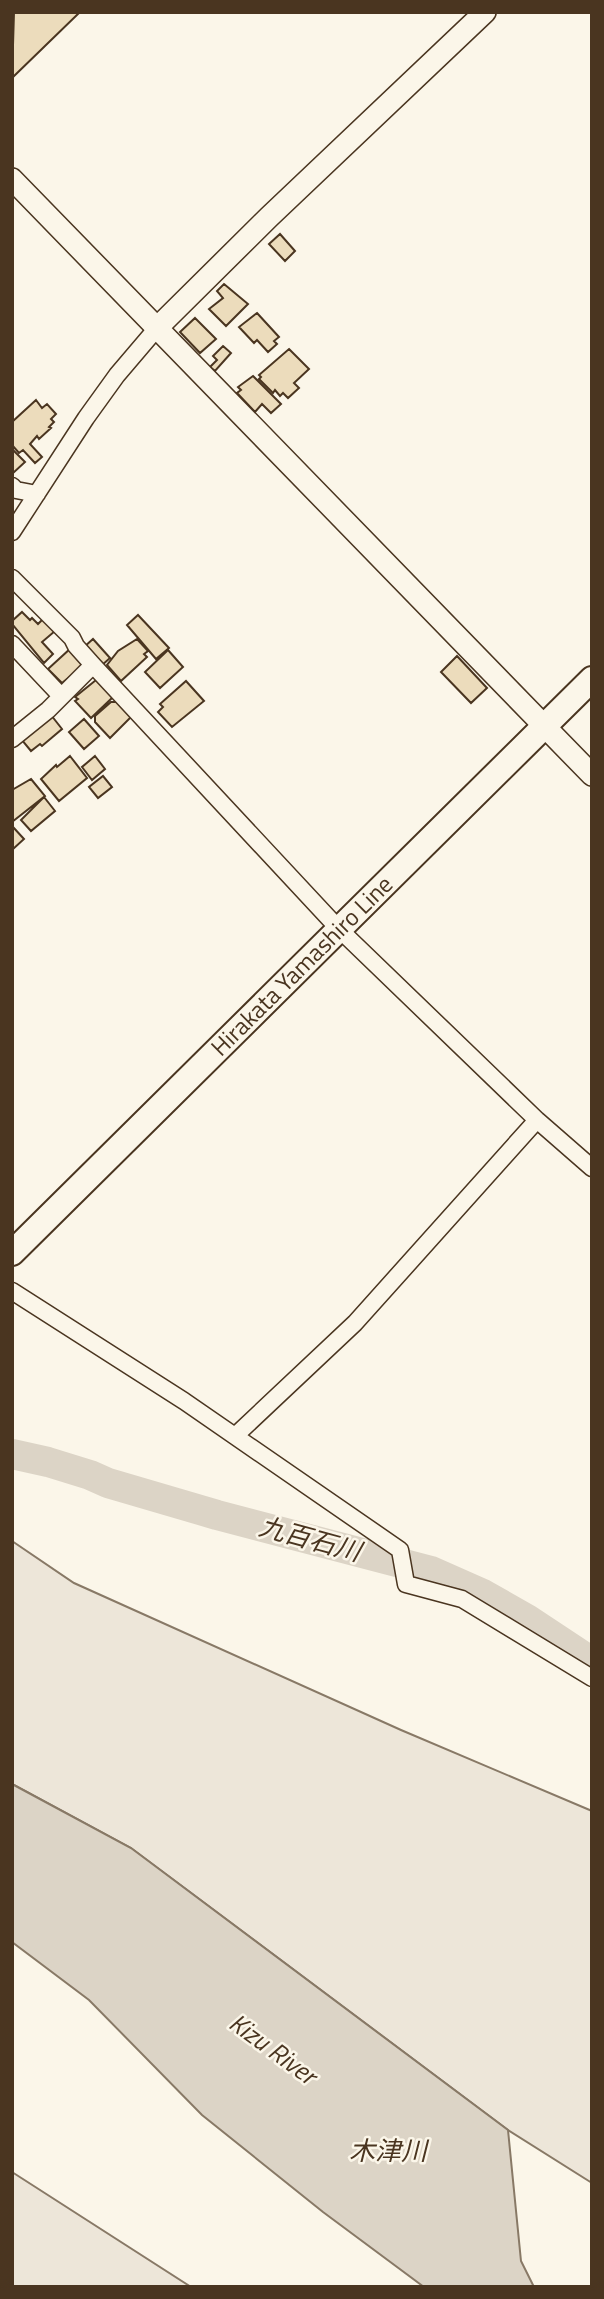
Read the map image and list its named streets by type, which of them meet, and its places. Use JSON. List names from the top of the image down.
{
  "streets": {
    "main road": ["Hirakata Yamashiro Line"]
  },
  "water": ["九百石川", "Kizu River", "木津川"]
}
